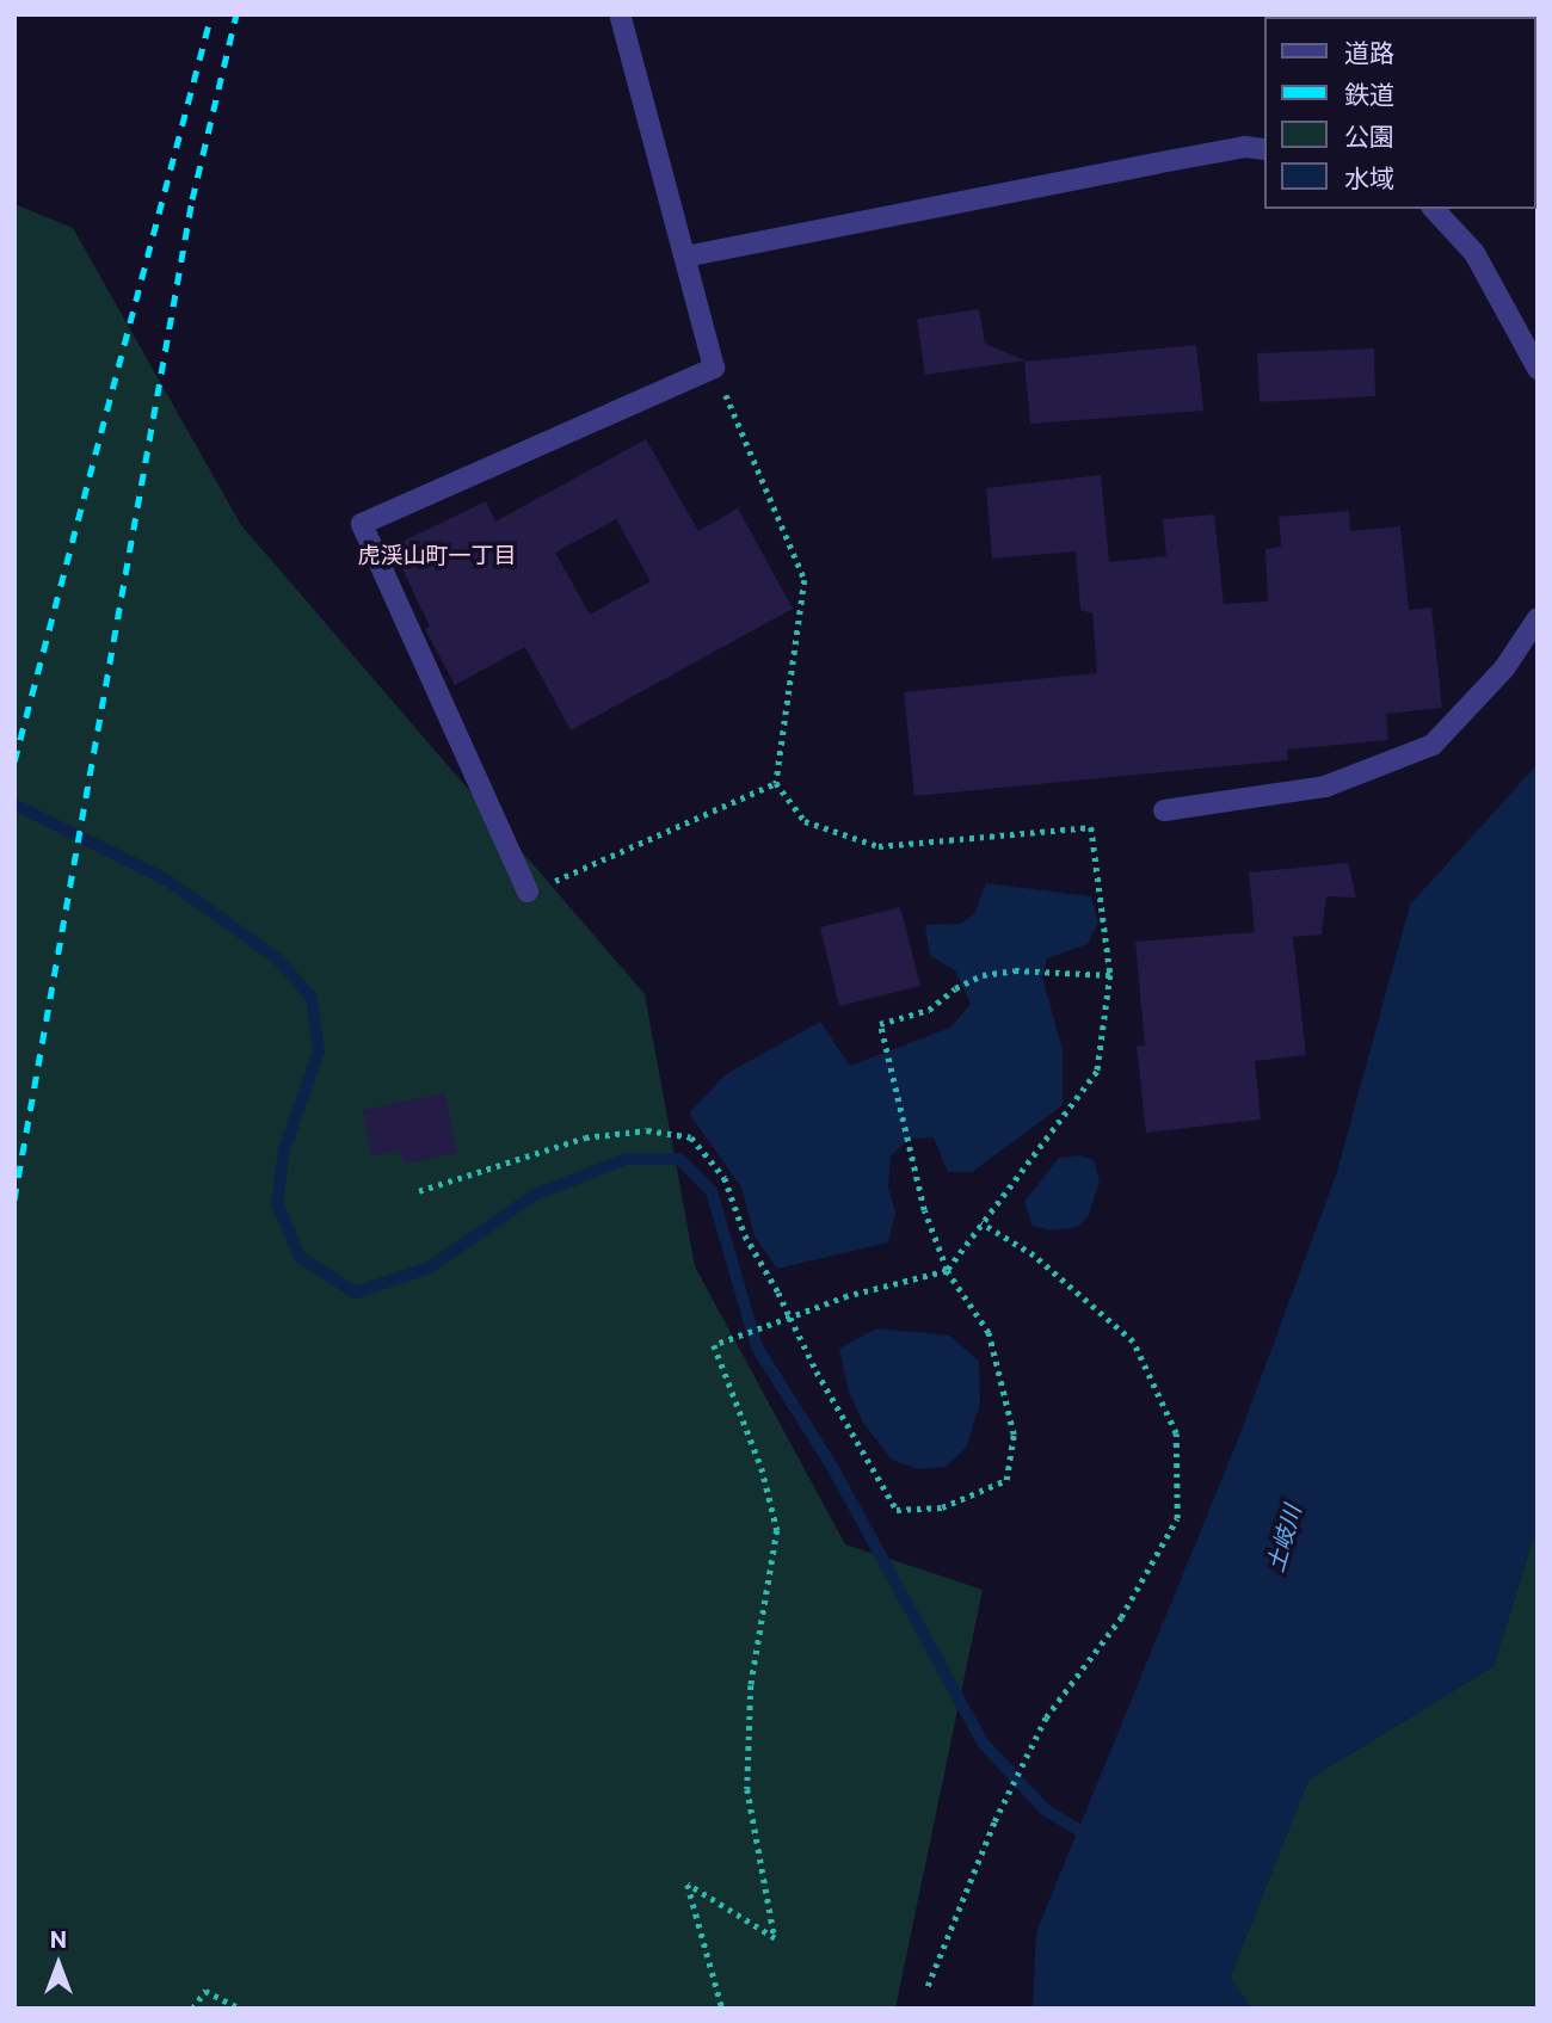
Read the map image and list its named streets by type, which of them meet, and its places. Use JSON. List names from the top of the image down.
{
  "districts": ["虎渓山町一丁目"],
  "water": ["土岐川"],
  "legend": [
    "道路",
    "鉄道",
    "公園",
    "水域"
  ],
  "north": "top"
}
